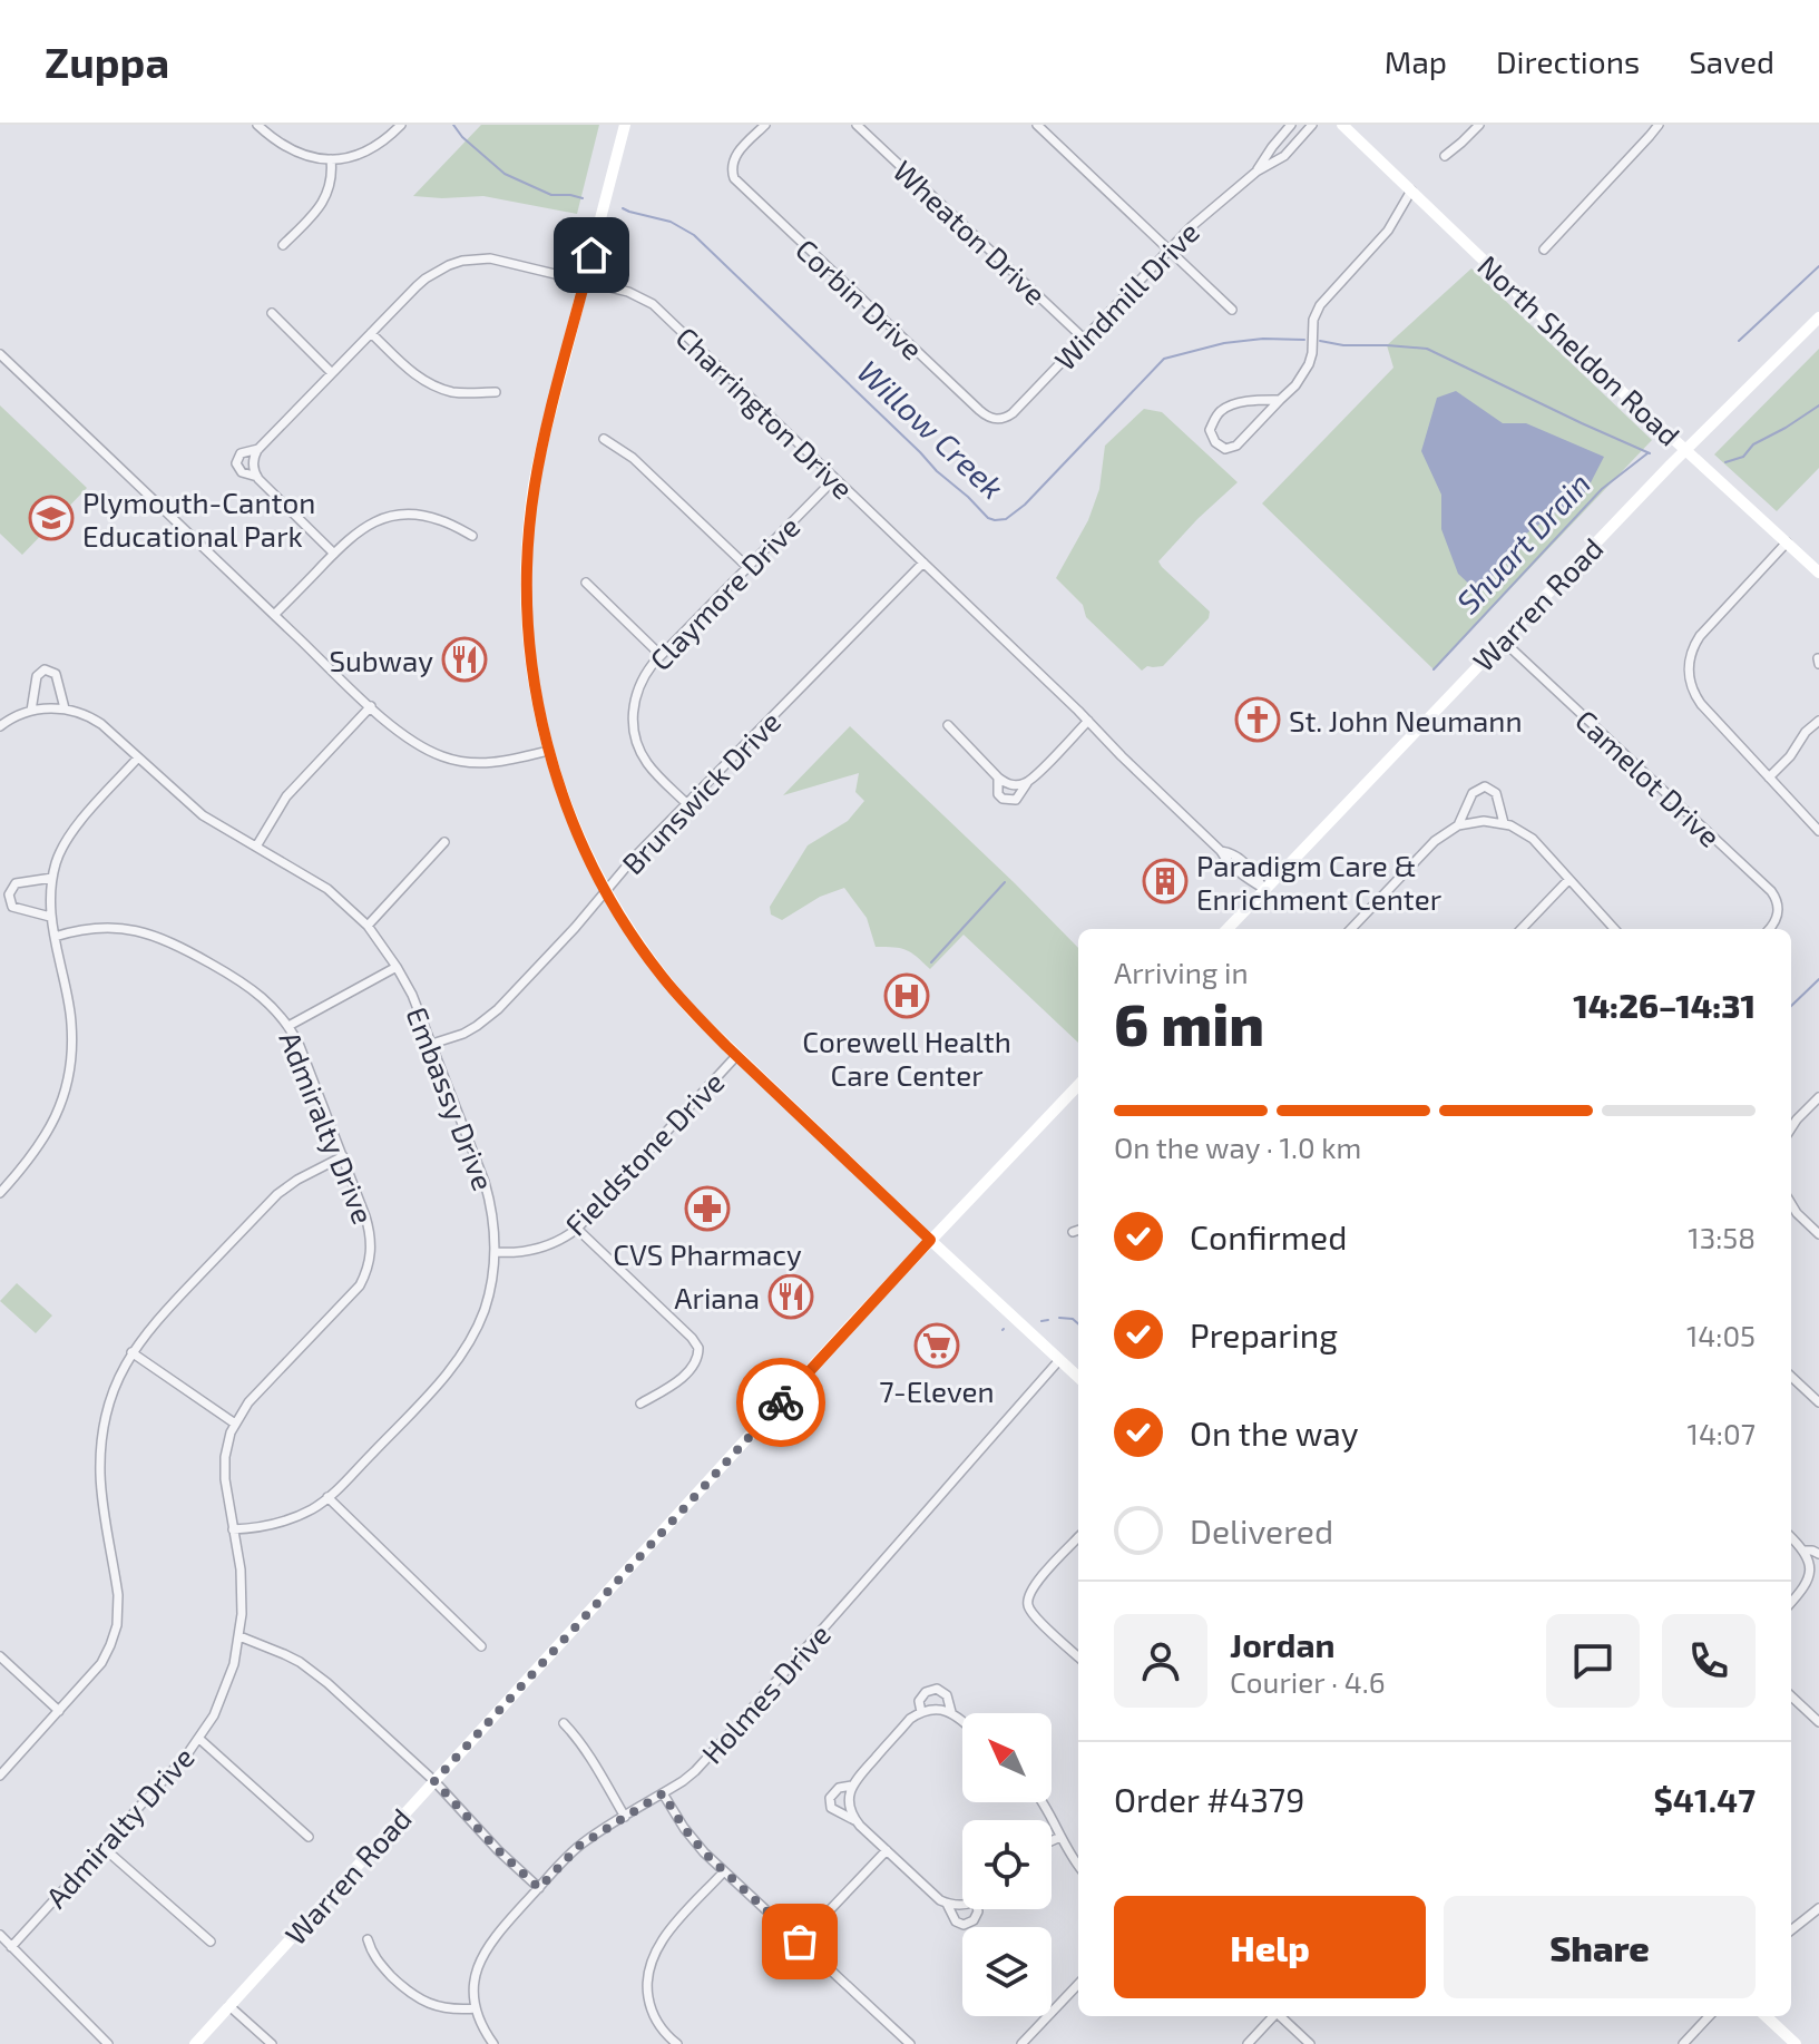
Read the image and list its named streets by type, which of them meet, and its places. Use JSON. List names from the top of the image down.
{
  "streets": {
    "main road": ["North Sheldon Road", "Warren Road"],
    "street": [
      "Wheaton Drive",
      "Windmill Drive",
      "Corbin Drive",
      "Charrington Drive",
      "Claymore Drive",
      "Camelot Drive",
      "Brunswick Drive",
      "Embassy Drive",
      "Admiralty Drive",
      "Fieldstone Drive",
      "Holmes Drive"
    ]
  },
  "crossings": [
    ["Wheaton Drive", "Windmill Drive"],
    ["Windmill Drive", "Corbin Drive"],
    ["North Sheldon Road", "Warren Road"],
    ["Charrington Drive", "Claymore Drive"],
    ["Charrington Drive", "Warren Road"],
    ["Charrington Drive", "Brunswick Drive"],
    ["Claymore Drive", "Brunswick Drive"],
    ["Warren Road", "Camelot Drive"],
    ["Brunswick Drive", "Embassy Drive"],
    ["Embassy Drive", "Admiralty Drive"],
    ["Embassy Drive", "Fieldstone Drive"]
  ],
  "water": ["Willow Creek", "Shuart Drain"],
  "places": {
    "school or university": ["Plymouth-Canton Educational Park"],
    "restaurant": ["Subway", "Ariana"],
    "church": ["St. John Neumann"],
    "building": ["Paradigm Care & Enrichment Center"],
    "hospital": ["Corewell Health Care Center"],
    "pharmacy": ["CVS Pharmacy"],
    "supermarket": ["7-Eleven"]
  },
  "north": "top left",
  "page": {
    "header": "Zuppa",
    "nav": ["Map", "Directions", "Saved"],
    "heading": ["6 min", "Arriving in", "14:26–14:31"],
    "panel": [
      "Jordan",
      "Courier · 4.6",
      "Order #4379",
      "$41.47"
    ],
    "bar": "On the way · 1.0 km",
    "list": [
      ["Confirmed", "13:58"],
      ["Preparing", "14:05"],
      ["On the way", "14:07"],
      "Delivered"
    ],
    "buttons": ["Help", "Share"]
  }
}
